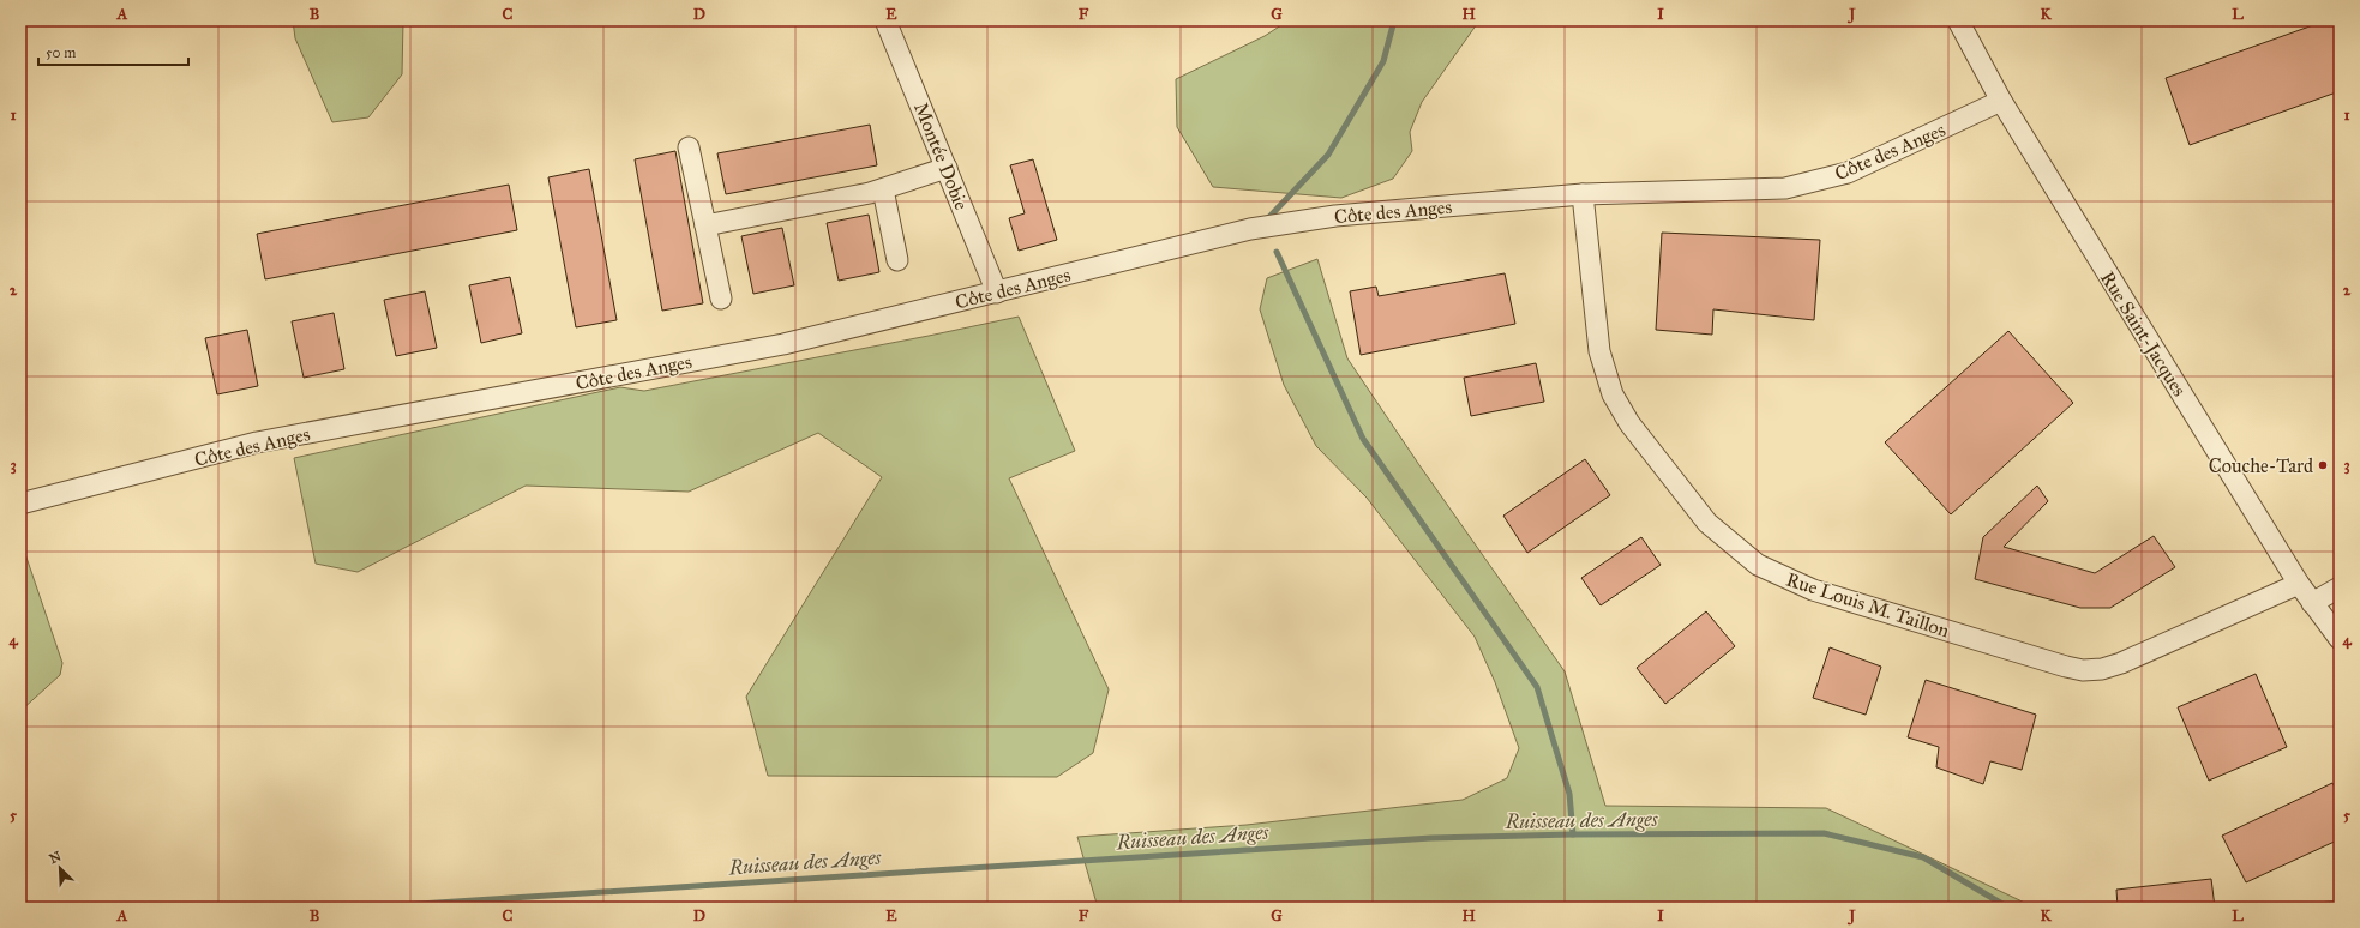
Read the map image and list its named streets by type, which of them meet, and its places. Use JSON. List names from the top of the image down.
{
  "streets": {
    "street": [
      "Côte des Anges",
      "Montée Dobie",
      "Rue Saint-Jacques",
      "Rue Louis M. Taillon"
    ]
  },
  "crossings": [
    ["Côte des Anges", "Montée Dobie"],
    ["Côte des Anges", "Rue Saint-Jacques"],
    ["Côte des Anges", "Rue Louis M. Taillon"],
    ["Rue Saint-Jacques", "Rue Louis M. Taillon"]
  ],
  "water": ["Ruisseau des Anges"],
  "places": ["Couche-Tard"],
  "scale_bar": "50 m",
  "north": "top left",
  "grid": {
    "columns": [
      "A",
      "B",
      "C",
      "D",
      "E",
      "F",
      "G",
      "H",
      "I",
      "J",
      "K",
      "L"
    ],
    "rows": [
      "1",
      "2",
      "3",
      "4",
      "5"
    ]
  }
}
